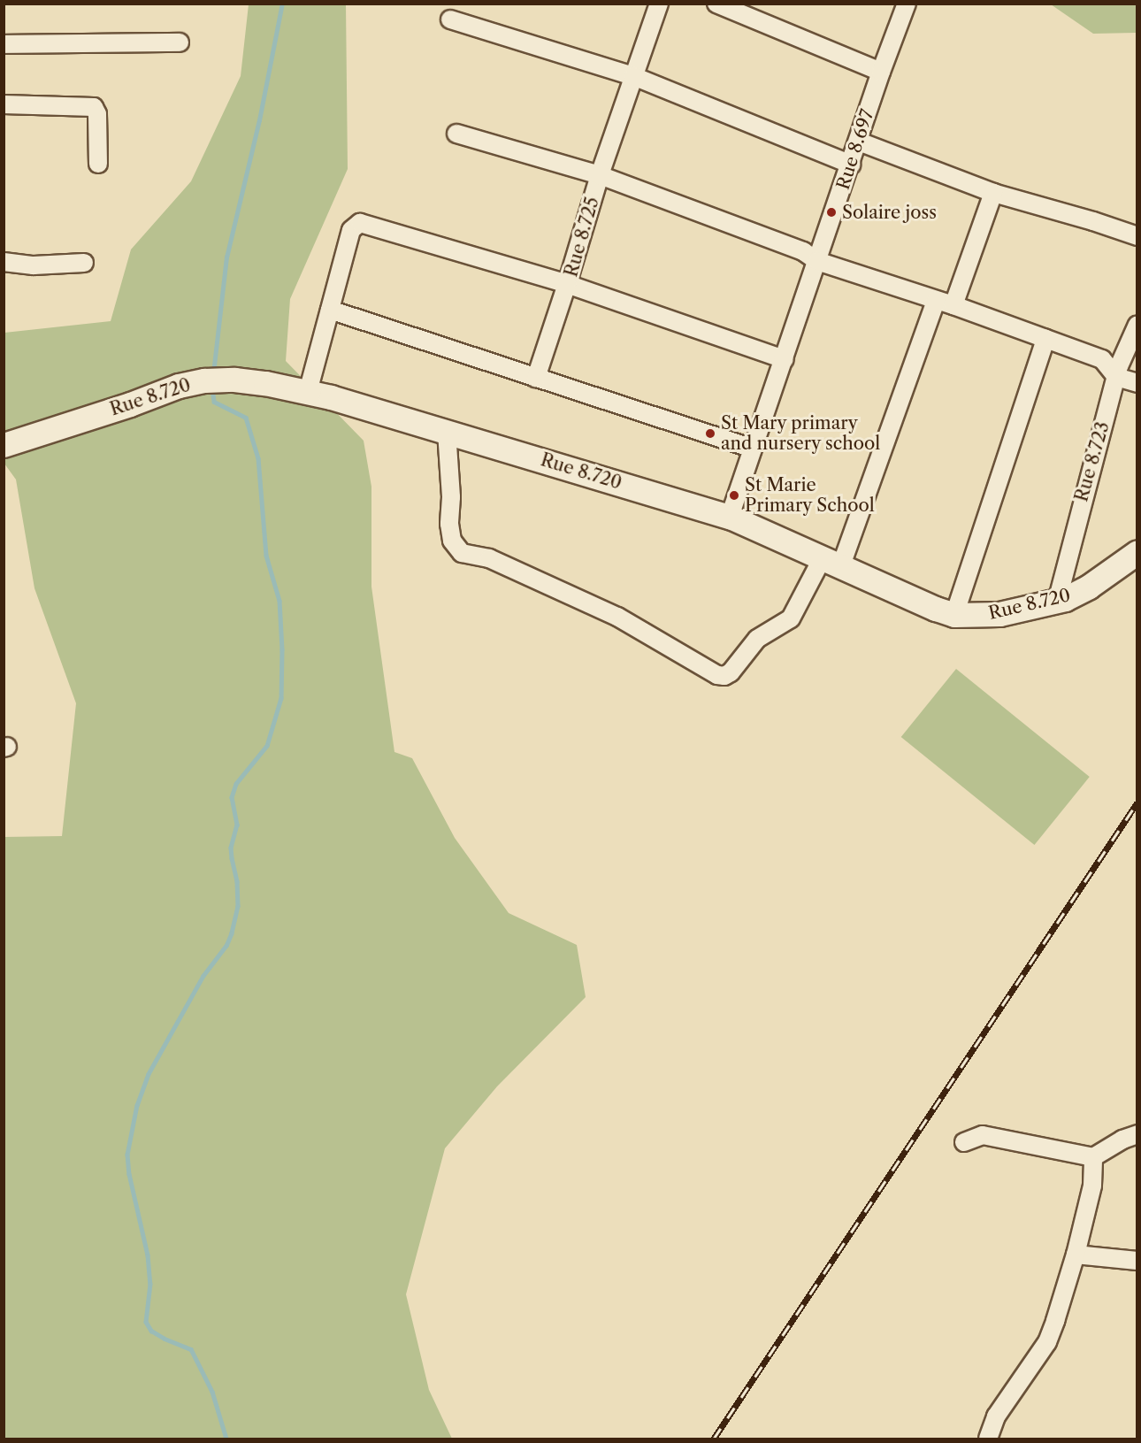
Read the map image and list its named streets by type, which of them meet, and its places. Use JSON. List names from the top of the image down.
{
  "streets": {
    "main road": ["Rue 8.720"],
    "street": ["Rue 8.697", "Rue 8.725", "Rue 8.723"]
  },
  "crossings": [
    ["Rue 8.697", "Rue 8.725"],
    ["Rue 8.697", "Rue 8.720"],
    ["Rue 8.720", "Rue 8.723"]
  ],
  "places": ["Solaire joss", "St Mary primary and nursery school", "St Marie Primary School"]
}
